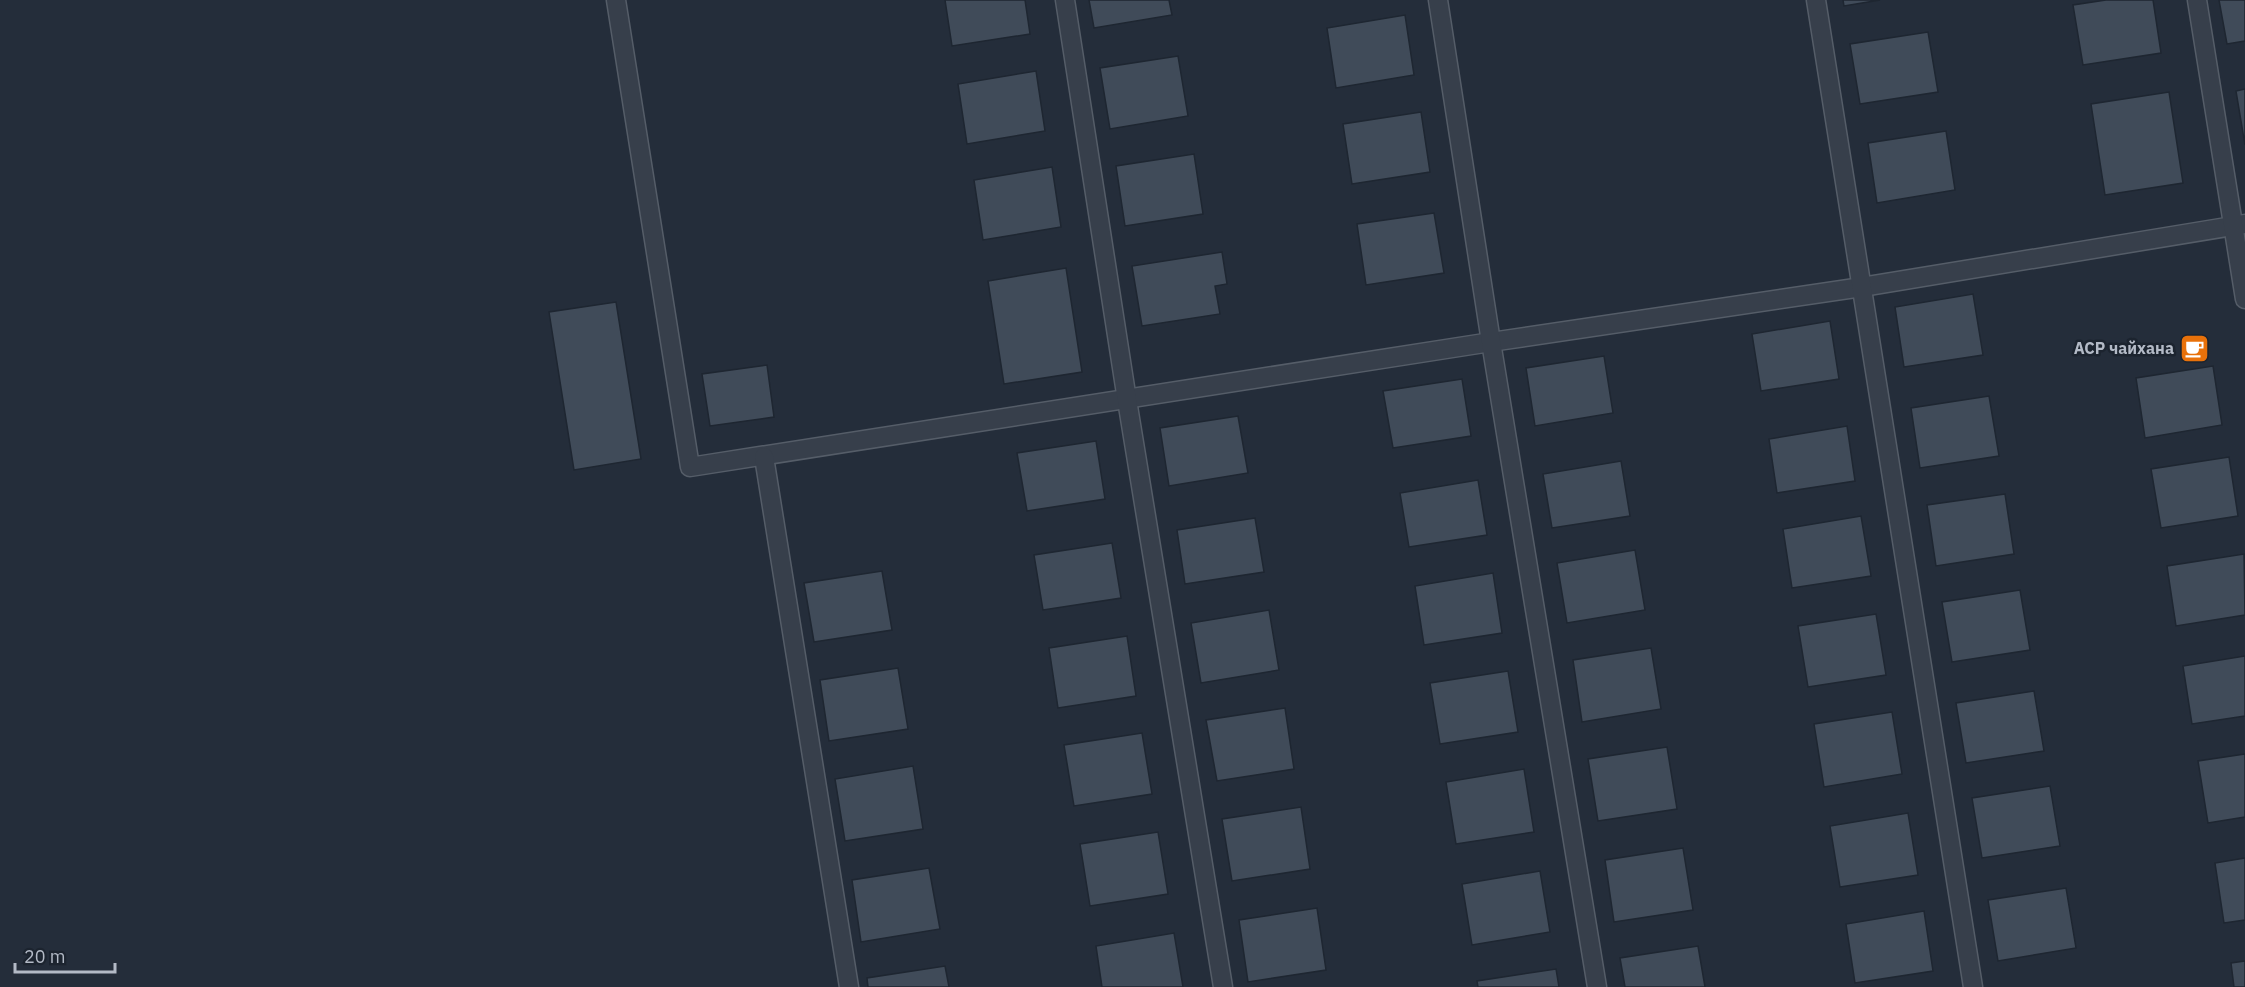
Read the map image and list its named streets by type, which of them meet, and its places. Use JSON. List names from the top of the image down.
{
  "places": {
    "cafe": ["АСР чайхана"]
  },
  "scale_bar": "20 m"
}
